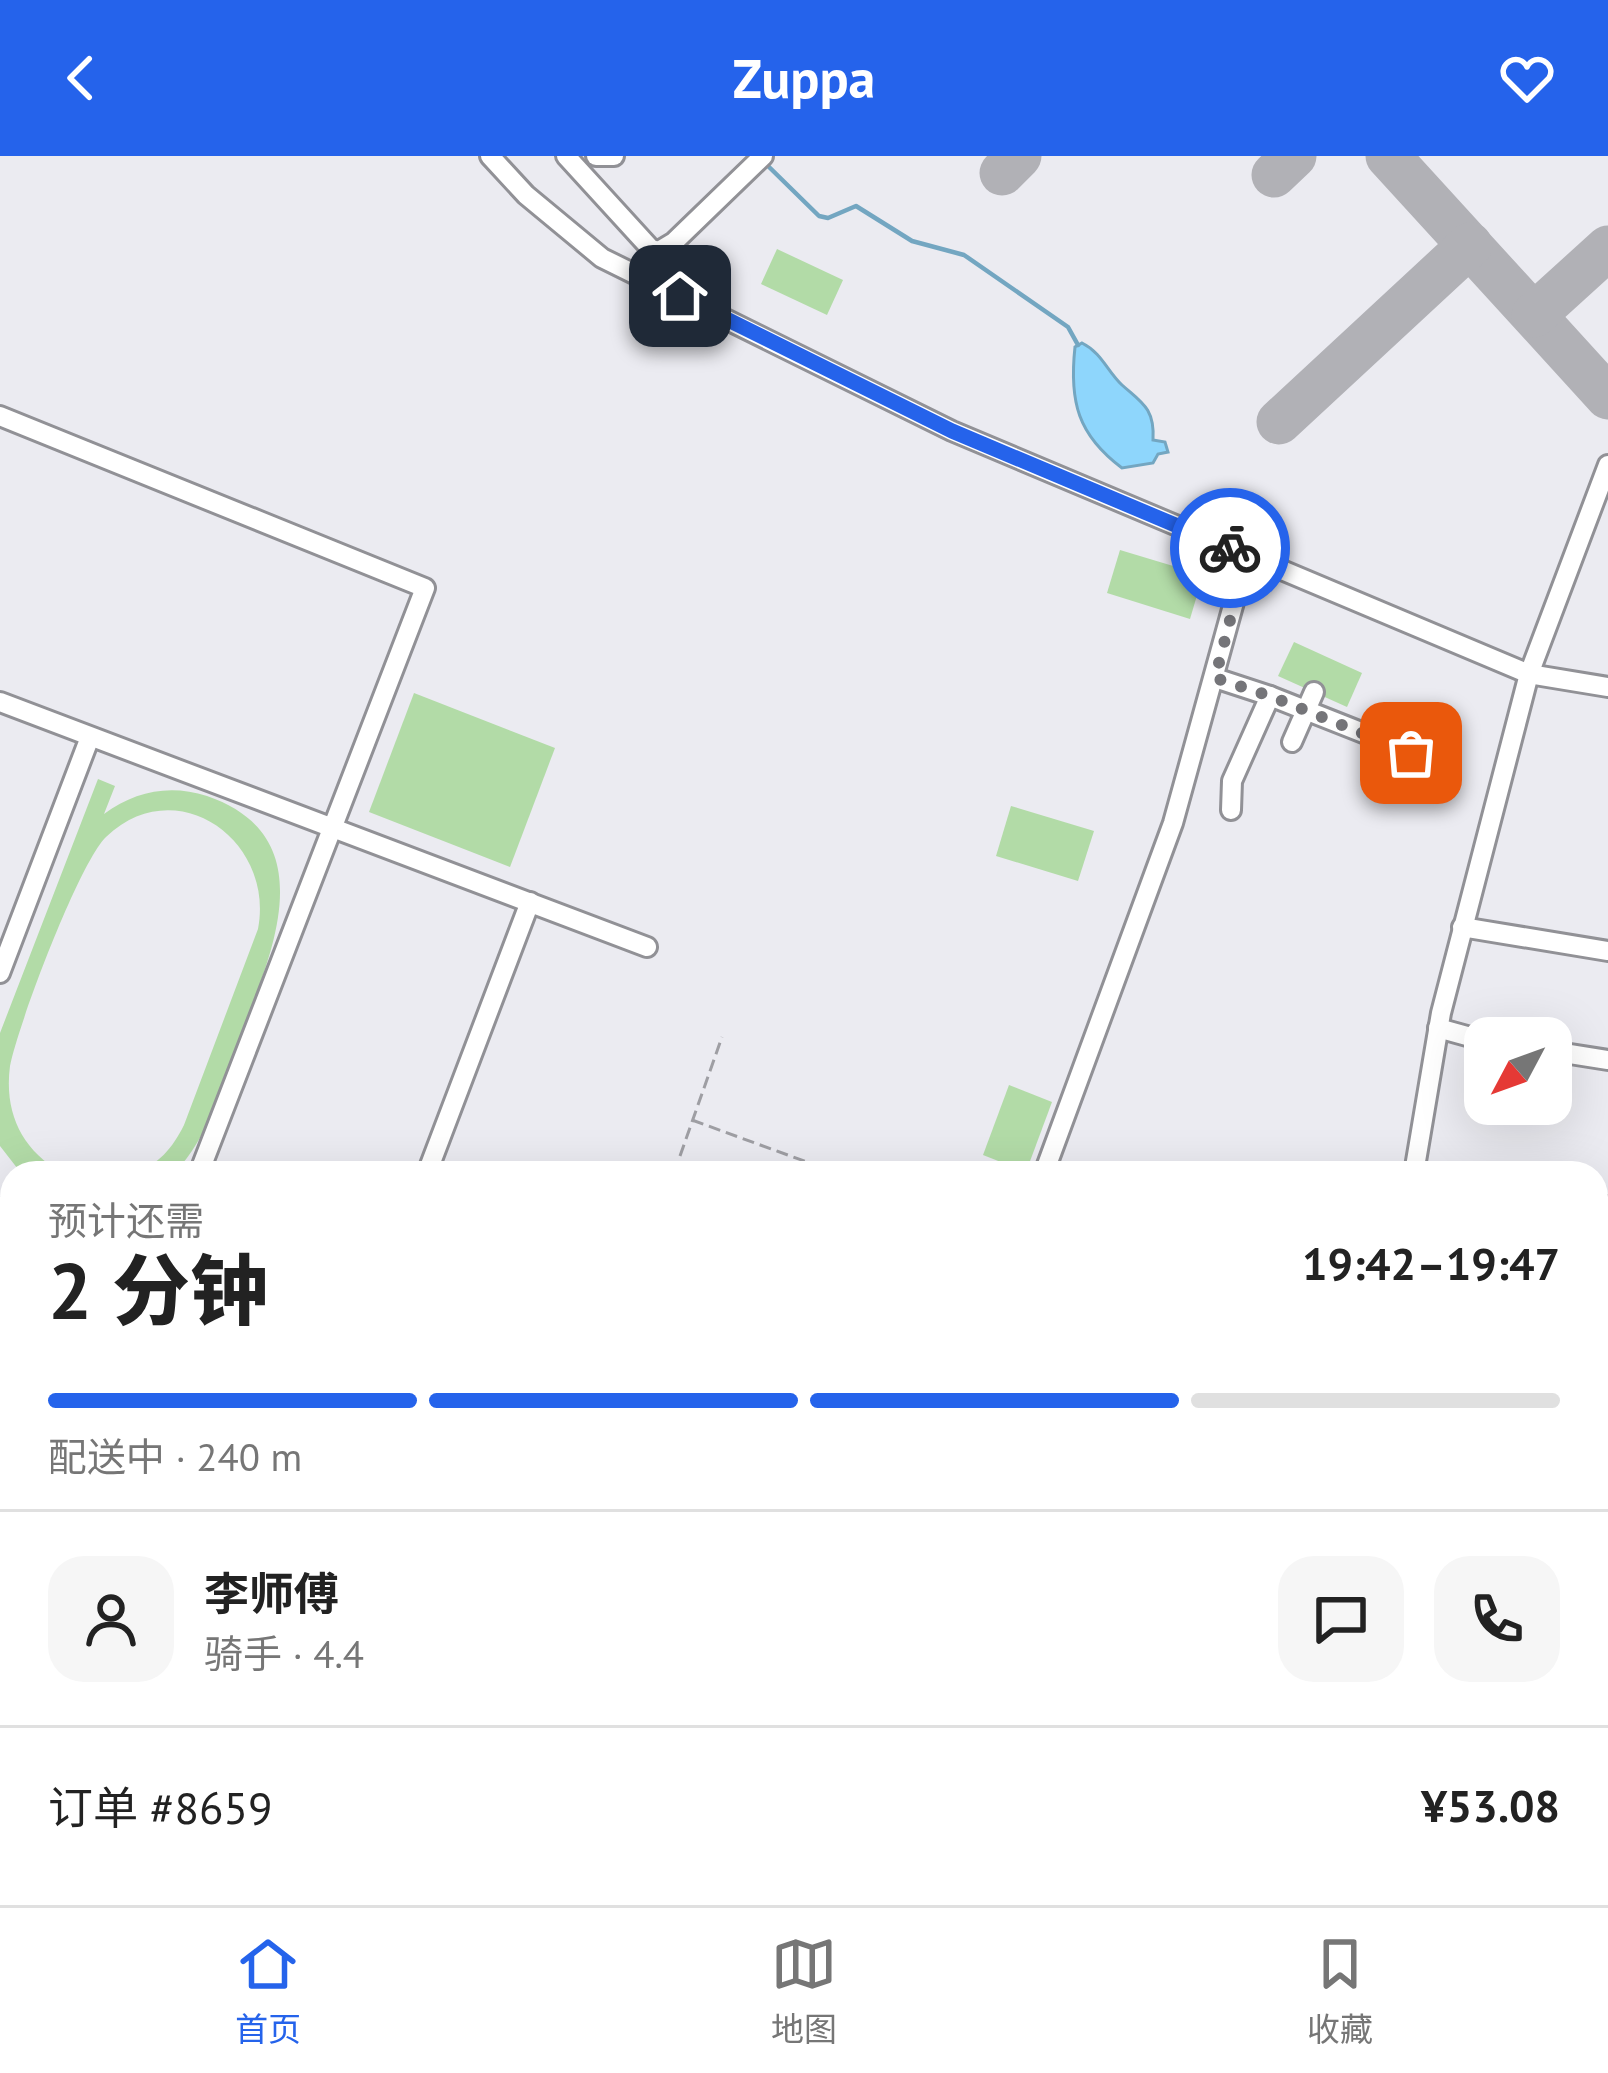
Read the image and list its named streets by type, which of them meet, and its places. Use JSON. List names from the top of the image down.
{
  "north": "bottom left",
  "page": {
    "header": "Zuppa",
    "heading": ["2 分钟", "预计还需", "19:42–19:47"],
    "panel": [
      "李师傅",
      "骑手 · 4.4",
      "订单 #8659",
      "¥53.08"
    ],
    "bar": "配送中 · 240 m",
    "tabs": ["首页", "地图", "收藏"]
  }
}
